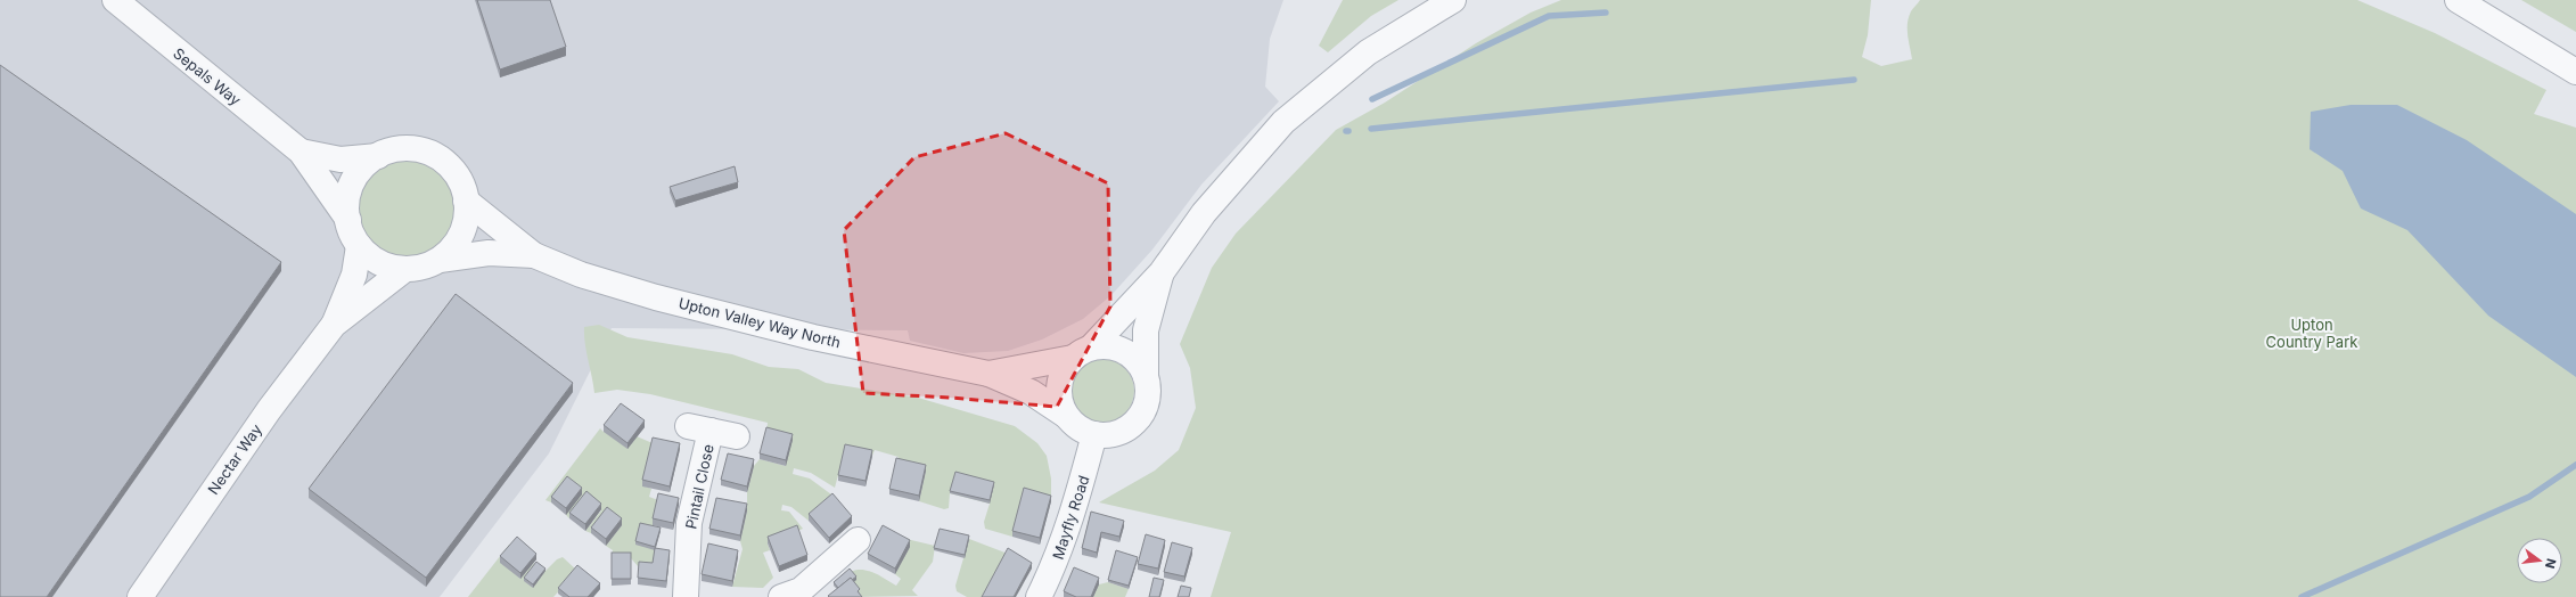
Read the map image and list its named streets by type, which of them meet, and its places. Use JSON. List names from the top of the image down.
{
  "streets": {
    "street": [
      "Sepals Way",
      "Upton Valley Way North",
      "Nectar Way",
      "Pintail Close",
      "Mayfly Road"
    ]
  },
  "crossings": [
    ["Sepals Way", "Upton Valley Way North"],
    ["Sepals Way", "Nectar Way"],
    ["Upton Valley Way North", "Nectar Way"],
    ["Upton Valley Way North", "Mayfly Road"]
  ],
  "parks": ["Upton Country Park"],
  "north": "right"
}
